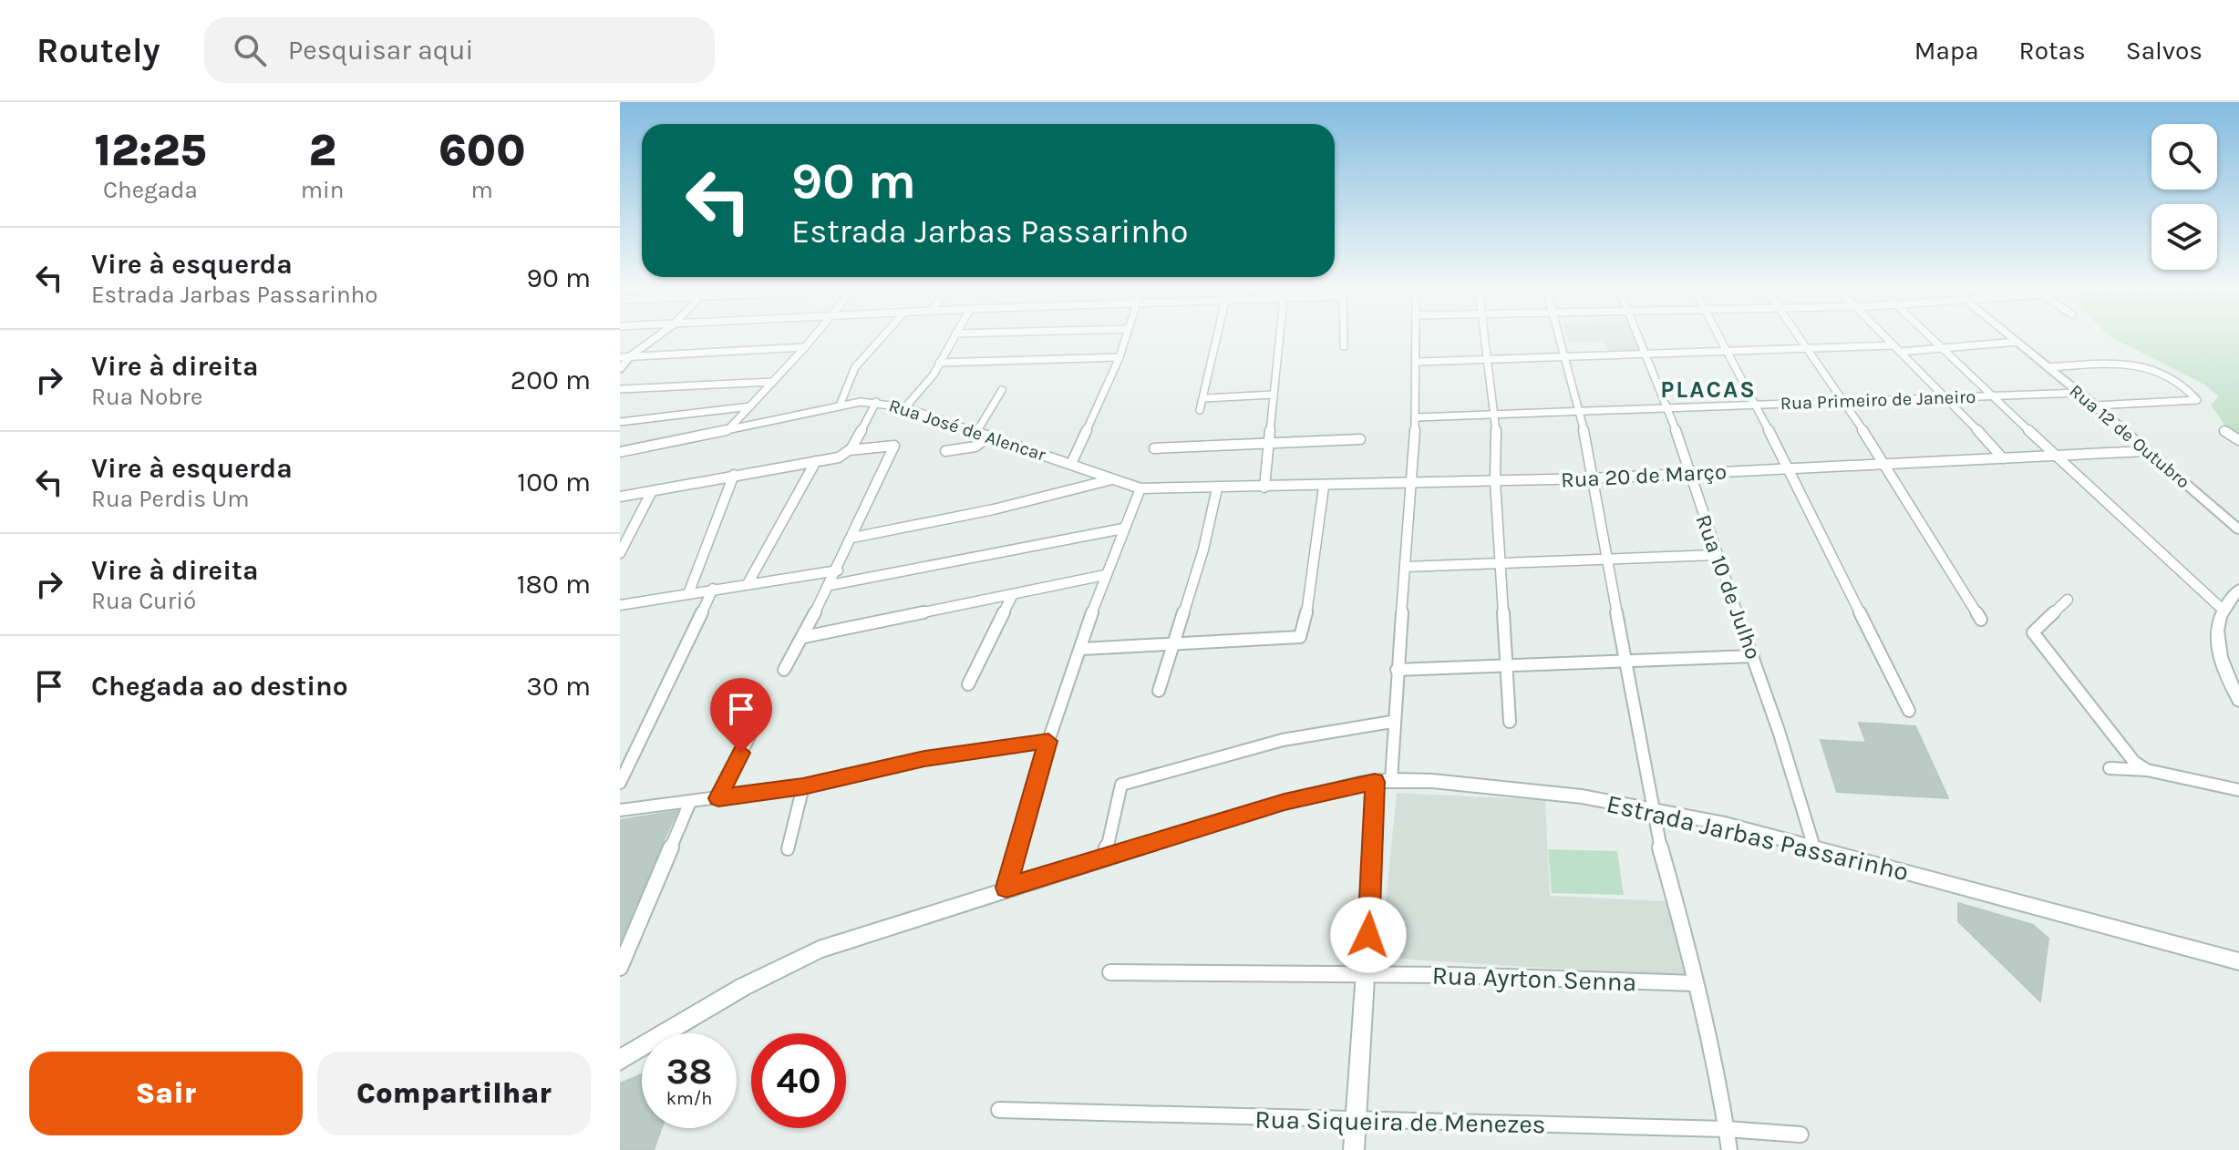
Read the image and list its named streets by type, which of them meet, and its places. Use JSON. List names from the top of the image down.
{
  "streets": {
    "street": [
      "Rua Primeiro de Janeiro",
      "Rua José de Alencar",
      "Rua 12 de Outubro",
      "Rua 20 de Março",
      "Rua 10 de Julho",
      "Estrada Jarbas Passarinho",
      "Rua Ayrton Senna",
      "Rua Siqueira de Menezes"
    ]
  },
  "crossings": [
    ["Rua Primeiro de Janeiro", "Rua 12 de Outubro"],
    ["Rua Primeiro de Janeiro", "Rua 10 de Julho"],
    ["Rua José de Alencar", "Rua 20 de Março"],
    ["Rua 12 de Outubro", "Rua 20 de Março"],
    ["Rua 20 de Março", "Rua 10 de Julho"],
    ["Rua 10 de Julho", "Estrada Jarbas Passarinho"]
  ],
  "districts": ["PLACAS"],
  "page": {
    "header": "Routely",
    "search": "Pesquisar aqui",
    "nav": ["Mapa", "Rotas", "Salvos"],
    "eta": [
      "12:25",
      "Chegada",
      "2",
      "min",
      "600",
      "m"
    ],
    "turn": ["90 m", "Estrada Jarbas Passarinho"],
    "list": [
      {
        "name": "Vire à esquerda",
        "note": "Estrada Jarbas Passarinho",
        "value": "90 m"
      },
      {
        "name": "Vire à direita",
        "note": "Rua Nobre",
        "value": "200 m"
      },
      {
        "name": "Vire à esquerda",
        "note": "Rua Perdis Um",
        "value": "100 m"
      },
      {
        "name": "Vire à direita",
        "note": "Rua Curió",
        "value": "180 m"
      },
      {
        "name": "Chegada ao destino",
        "value": "30 m"
      }
    ],
    "speed": "38 km/h",
    "limit": "40",
    "buttons": ["Sair", "Compartilhar"]
  }
}
